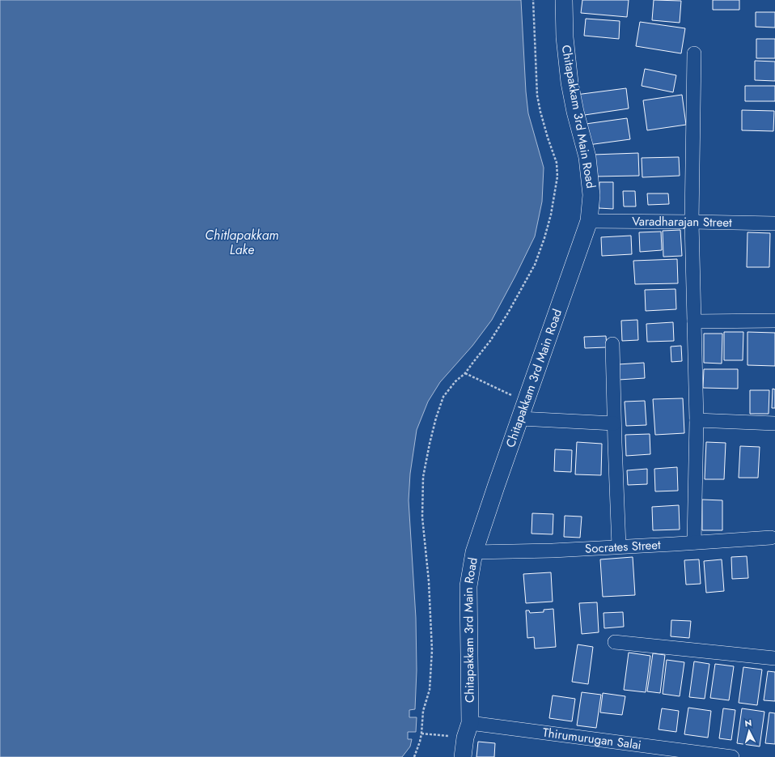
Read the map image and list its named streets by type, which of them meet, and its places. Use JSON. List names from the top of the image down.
{
  "streets": {
    "street": [
      "Chitapakkam 3rd Main Road",
      "Varadharajan Street",
      "Socrates Street",
      "Thirumurugan Salai"
    ]
  },
  "crossings": [
    ["Chitapakkam 3rd Main Road", "Varadharajan Street"],
    ["Chitapakkam 3rd Main Road", "Socrates Street"],
    ["Chitapakkam 3rd Main Road", "Thirumurugan Salai"]
  ],
  "water": ["Chitlapakkam Lake"],
  "north": "top"
}
